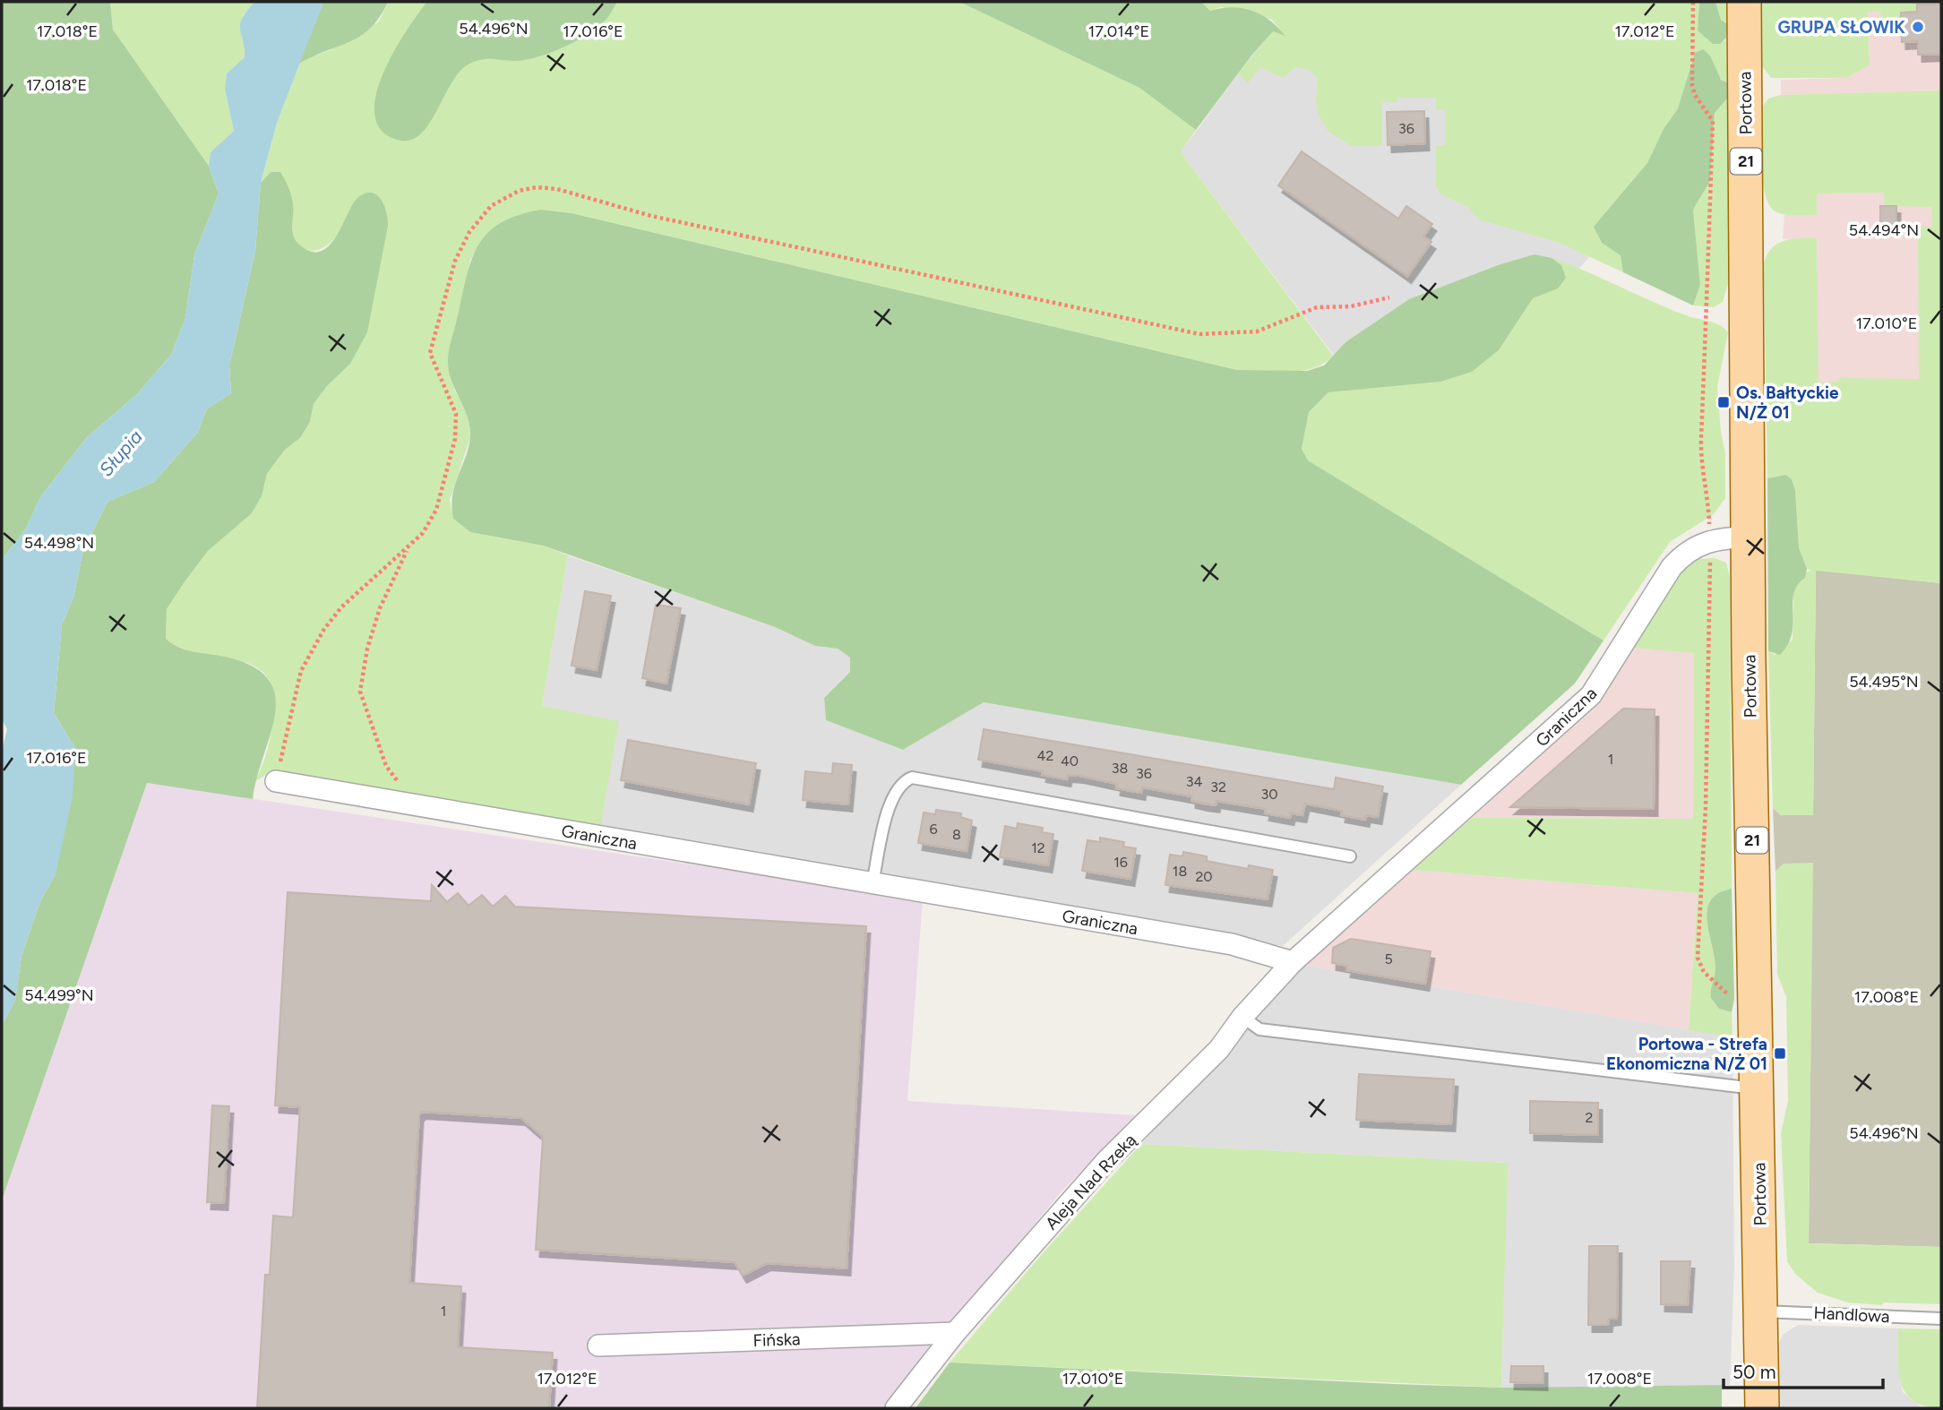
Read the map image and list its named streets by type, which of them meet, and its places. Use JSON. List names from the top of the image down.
{
  "streets": {
    "main road": ["Portowa", "21"],
    "street": ["Graniczna", "Aleja Nad Rzeką", "Fińska"],
    "lane": ["Handlowa"]
  },
  "crossings": [
    ["Portowa", "Graniczna"],
    ["Portowa", "Handlowa"],
    ["Graniczna", "Aleja Nad Rzeką"],
    ["Aleja Nad Rzeką", "Fińska"]
  ],
  "water": ["Słupia"],
  "places": {
    "other": ["GRUPA SŁOWIK"],
    "transit": ["Os. Bałtyckie N/Ż 01", "Portowa - Strefa Ekonomiczna N/Ż 01"]
  },
  "house_numbers": [
    "36",
    "42",
    "1",
    "40",
    "38",
    "36",
    "34",
    "32",
    "30",
    "6",
    "8",
    "12",
    "16",
    "18",
    "20",
    "5",
    "2",
    "1"
  ],
  "scale_bar": "50 m",
  "coordinates": [
    "54.496°N",
    "17.018°E",
    "17.016°E",
    "17.014°E",
    "17.012°E",
    "54.494°N",
    "17.010°E",
    "54.498°N",
    "54.495°N",
    "54.499°N",
    "17.008°E"
  ]
}
